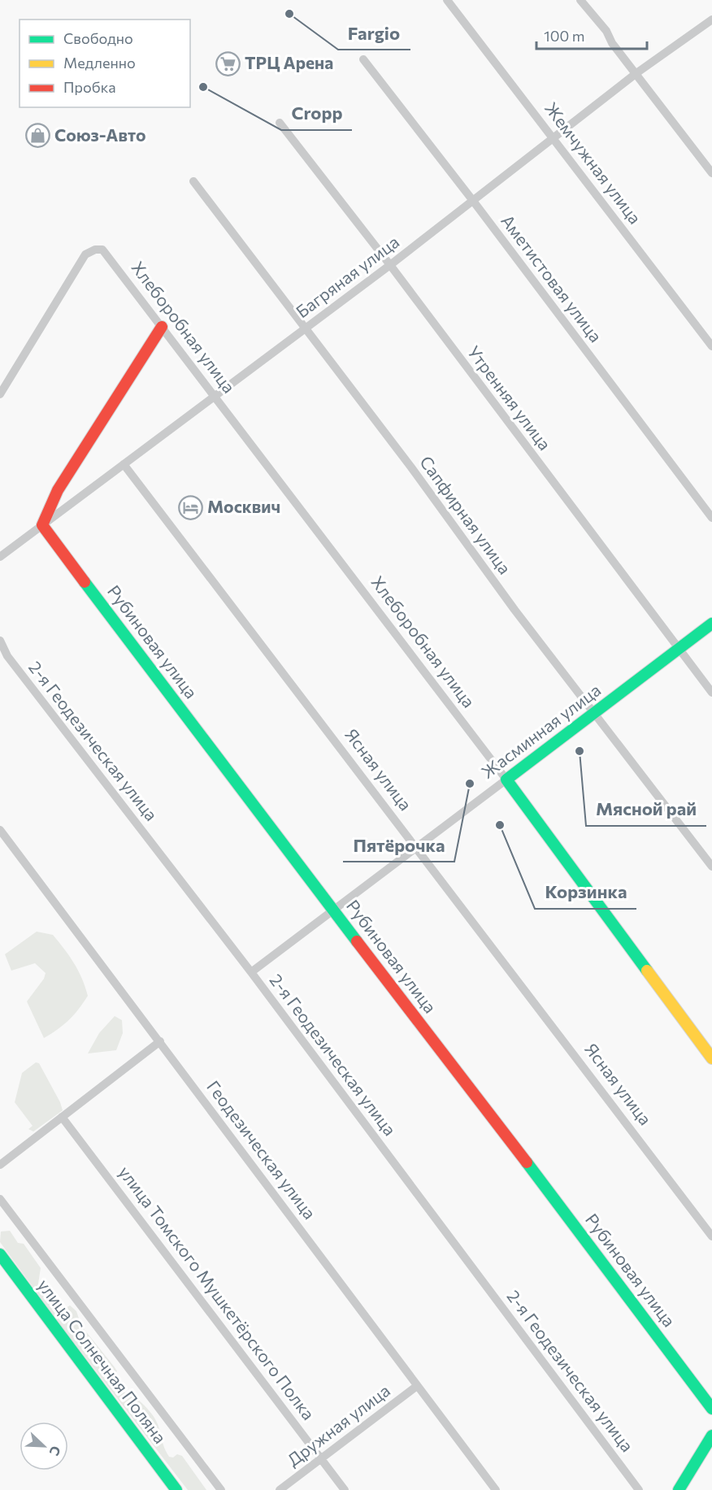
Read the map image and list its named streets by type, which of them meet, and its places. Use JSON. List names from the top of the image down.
{
  "streets": {
    "street": [
      "Жемчужная улица",
      "Багряная улица",
      "Аметистовая улица",
      "Хлеборобная улица",
      "Утренняя улица",
      "Сапфирная улица",
      "Рубиновая улица",
      "Жасминная улица",
      "2-я Геодезическая улица",
      "Ясная улица",
      "Геодезическая улица",
      "улица Томского Мушкетёрского Полка",
      "улица Солнечная Поляна",
      "Дружная улица"
    ]
  },
  "crossings": [
    ["Жемчужная улица", "Багряная улица"],
    ["Багряная улица", "Аметистовая улица"],
    ["Багряная улица", "Хлеборобная улица"],
    ["Багряная улица", "Утренняя улица"],
    ["Багряная улица", "Сапфирная улица"],
    ["Багряная улица", "Рубиновая улица"],
    ["Багряная улица", "Ясная улица"],
    ["Хлеборобная улица", "Жасминная улица"],
    ["Утренняя улица", "Жасминная улица"],
    ["Сапфирная улица", "Жасминная улица"],
    ["Рубиновая улица", "Жасминная улица"],
    ["Жасминная улица", "2-я Геодезическая улица"],
    ["Жасминная улица", "Ясная улица"],
    ["Геодезическая улица", "Дружная улица"],
    ["улица Томского Мушкетёрского Полка", "Дружная улица"]
  ],
  "places": {
    "other": [
      "Fargio",
      "Cropp",
      "Мясной рай",
      "Пятёрочка",
      "Корзинка"
    ],
    "supermarket": ["ТРЦ Арена"],
    "shop": ["Союз-Авто"],
    "hotel": ["Москвич"]
  },
  "legend": ["Свободно", "Медленно", "Пробка"],
  "scale_bar": "100 m",
  "north": "bottom right"
}
